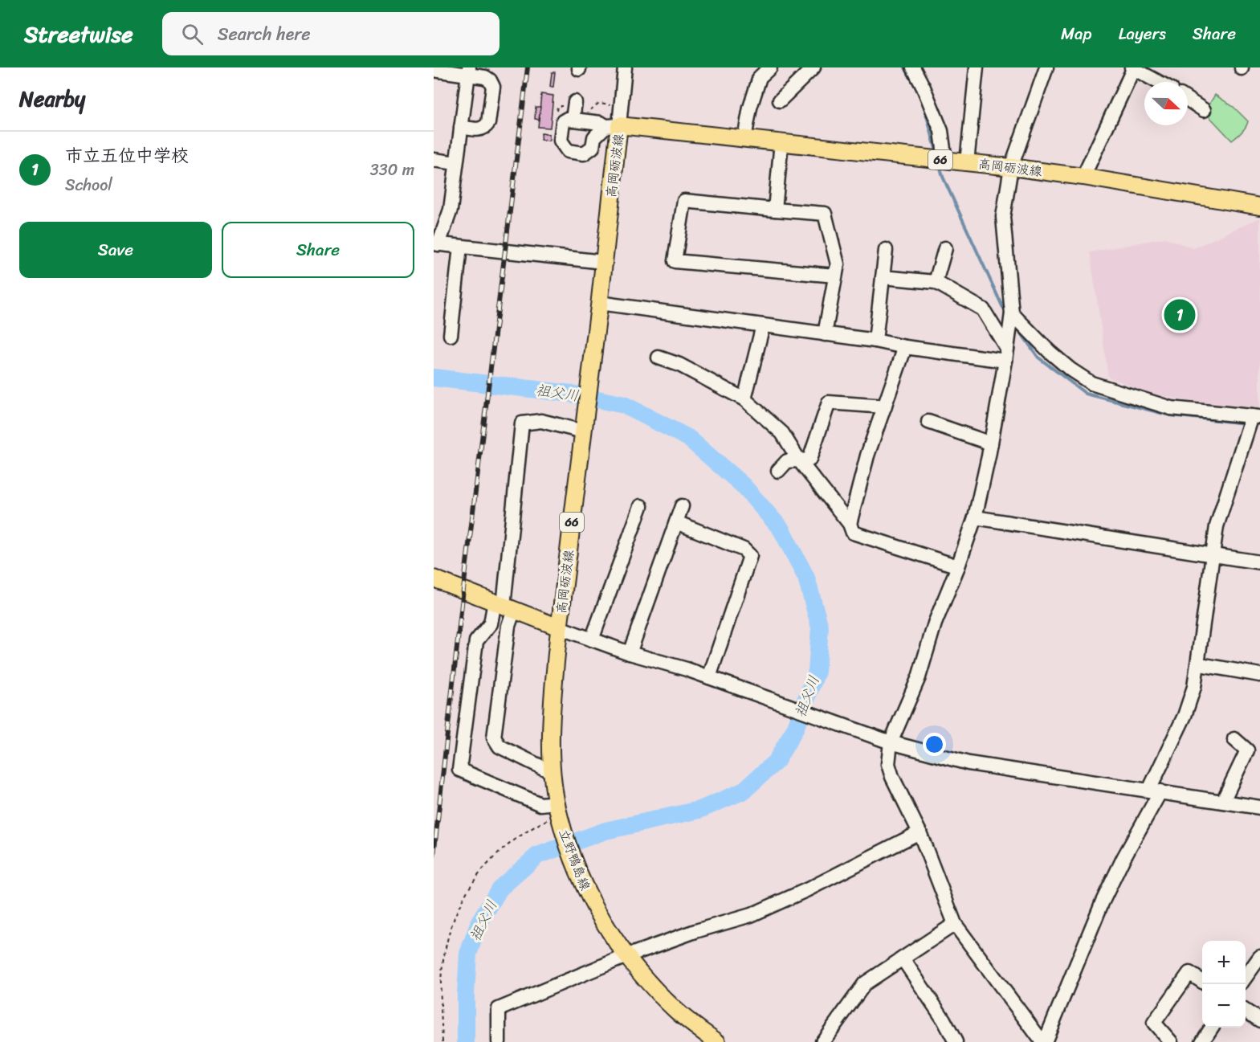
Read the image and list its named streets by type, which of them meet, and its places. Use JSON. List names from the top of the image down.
{
  "streets": {
    "main road": ["66", "高岡砺波線", "立野鴨島線"]
  },
  "crossings": [
    ["高岡砺波線", "立野鴨島線"]
  ],
  "water": ["祖父川"],
  "north": "right",
  "page": {
    "header": "Streetwise",
    "search": "Search here",
    "nav": ["Map", "Layers", "Share"],
    "heading": "Nearby",
    "list": [
      {
        "mark": "1",
        "name": "市立五位中学校",
        "note": "School",
        "value": "330 m"
      }
    ],
    "buttons": ["Save", "Share"],
    "pins": "1",
    "map_buttons": ["+", "−"]
  }
}
